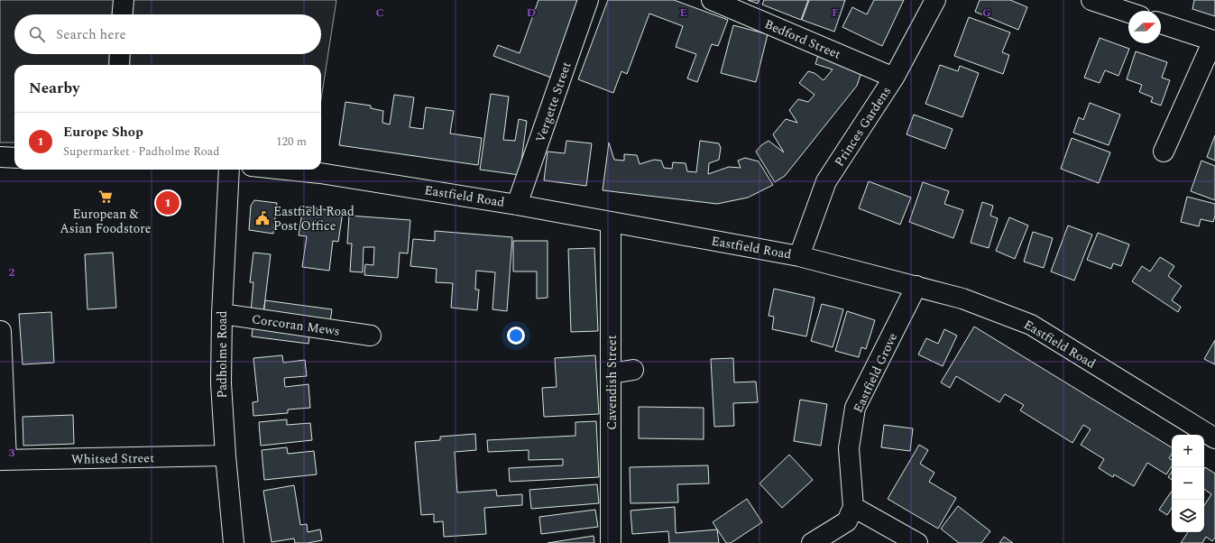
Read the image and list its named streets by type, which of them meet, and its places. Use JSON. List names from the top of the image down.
{
  "streets": {
    "street": [
      "Bedford Street",
      "Vergette Street",
      "Princes Gardens",
      "Eastfield Road",
      "Corcoran Mews",
      "Padholme Road",
      "Eastfield Grove",
      "Cavendish Street",
      "Whitsed Street"
    ]
  },
  "crossings": [
    ["Bedford Street", "Princes Gardens"],
    ["Vergette Street", "Eastfield Road"],
    ["Princes Gardens", "Eastfield Road"],
    ["Eastfield Road", "Eastfield Grove"],
    ["Eastfield Road", "Cavendish Street"],
    ["Corcoran Mews", "Padholme Road"],
    ["Padholme Road", "Whitsed Street"]
  ],
  "places": {
    "supermarket": ["European & Asian Foodstore"],
    "public building": ["Eastfield Road Post Office"]
  },
  "north": "right",
  "page": {
    "search": "Search here",
    "heading": "Nearby",
    "list": [
      {
        "mark": "1",
        "name": "Europe Shop",
        "note": "Supermarket · Padholme Road",
        "value": "120 m"
      }
    ],
    "pins": "1",
    "map_buttons": ["+", "−"]
  },
  "grid": {
    "columns": [
      "C",
      "D",
      "E",
      "F",
      "G"
    ],
    "rows": ["2", "3"]
  }
}
